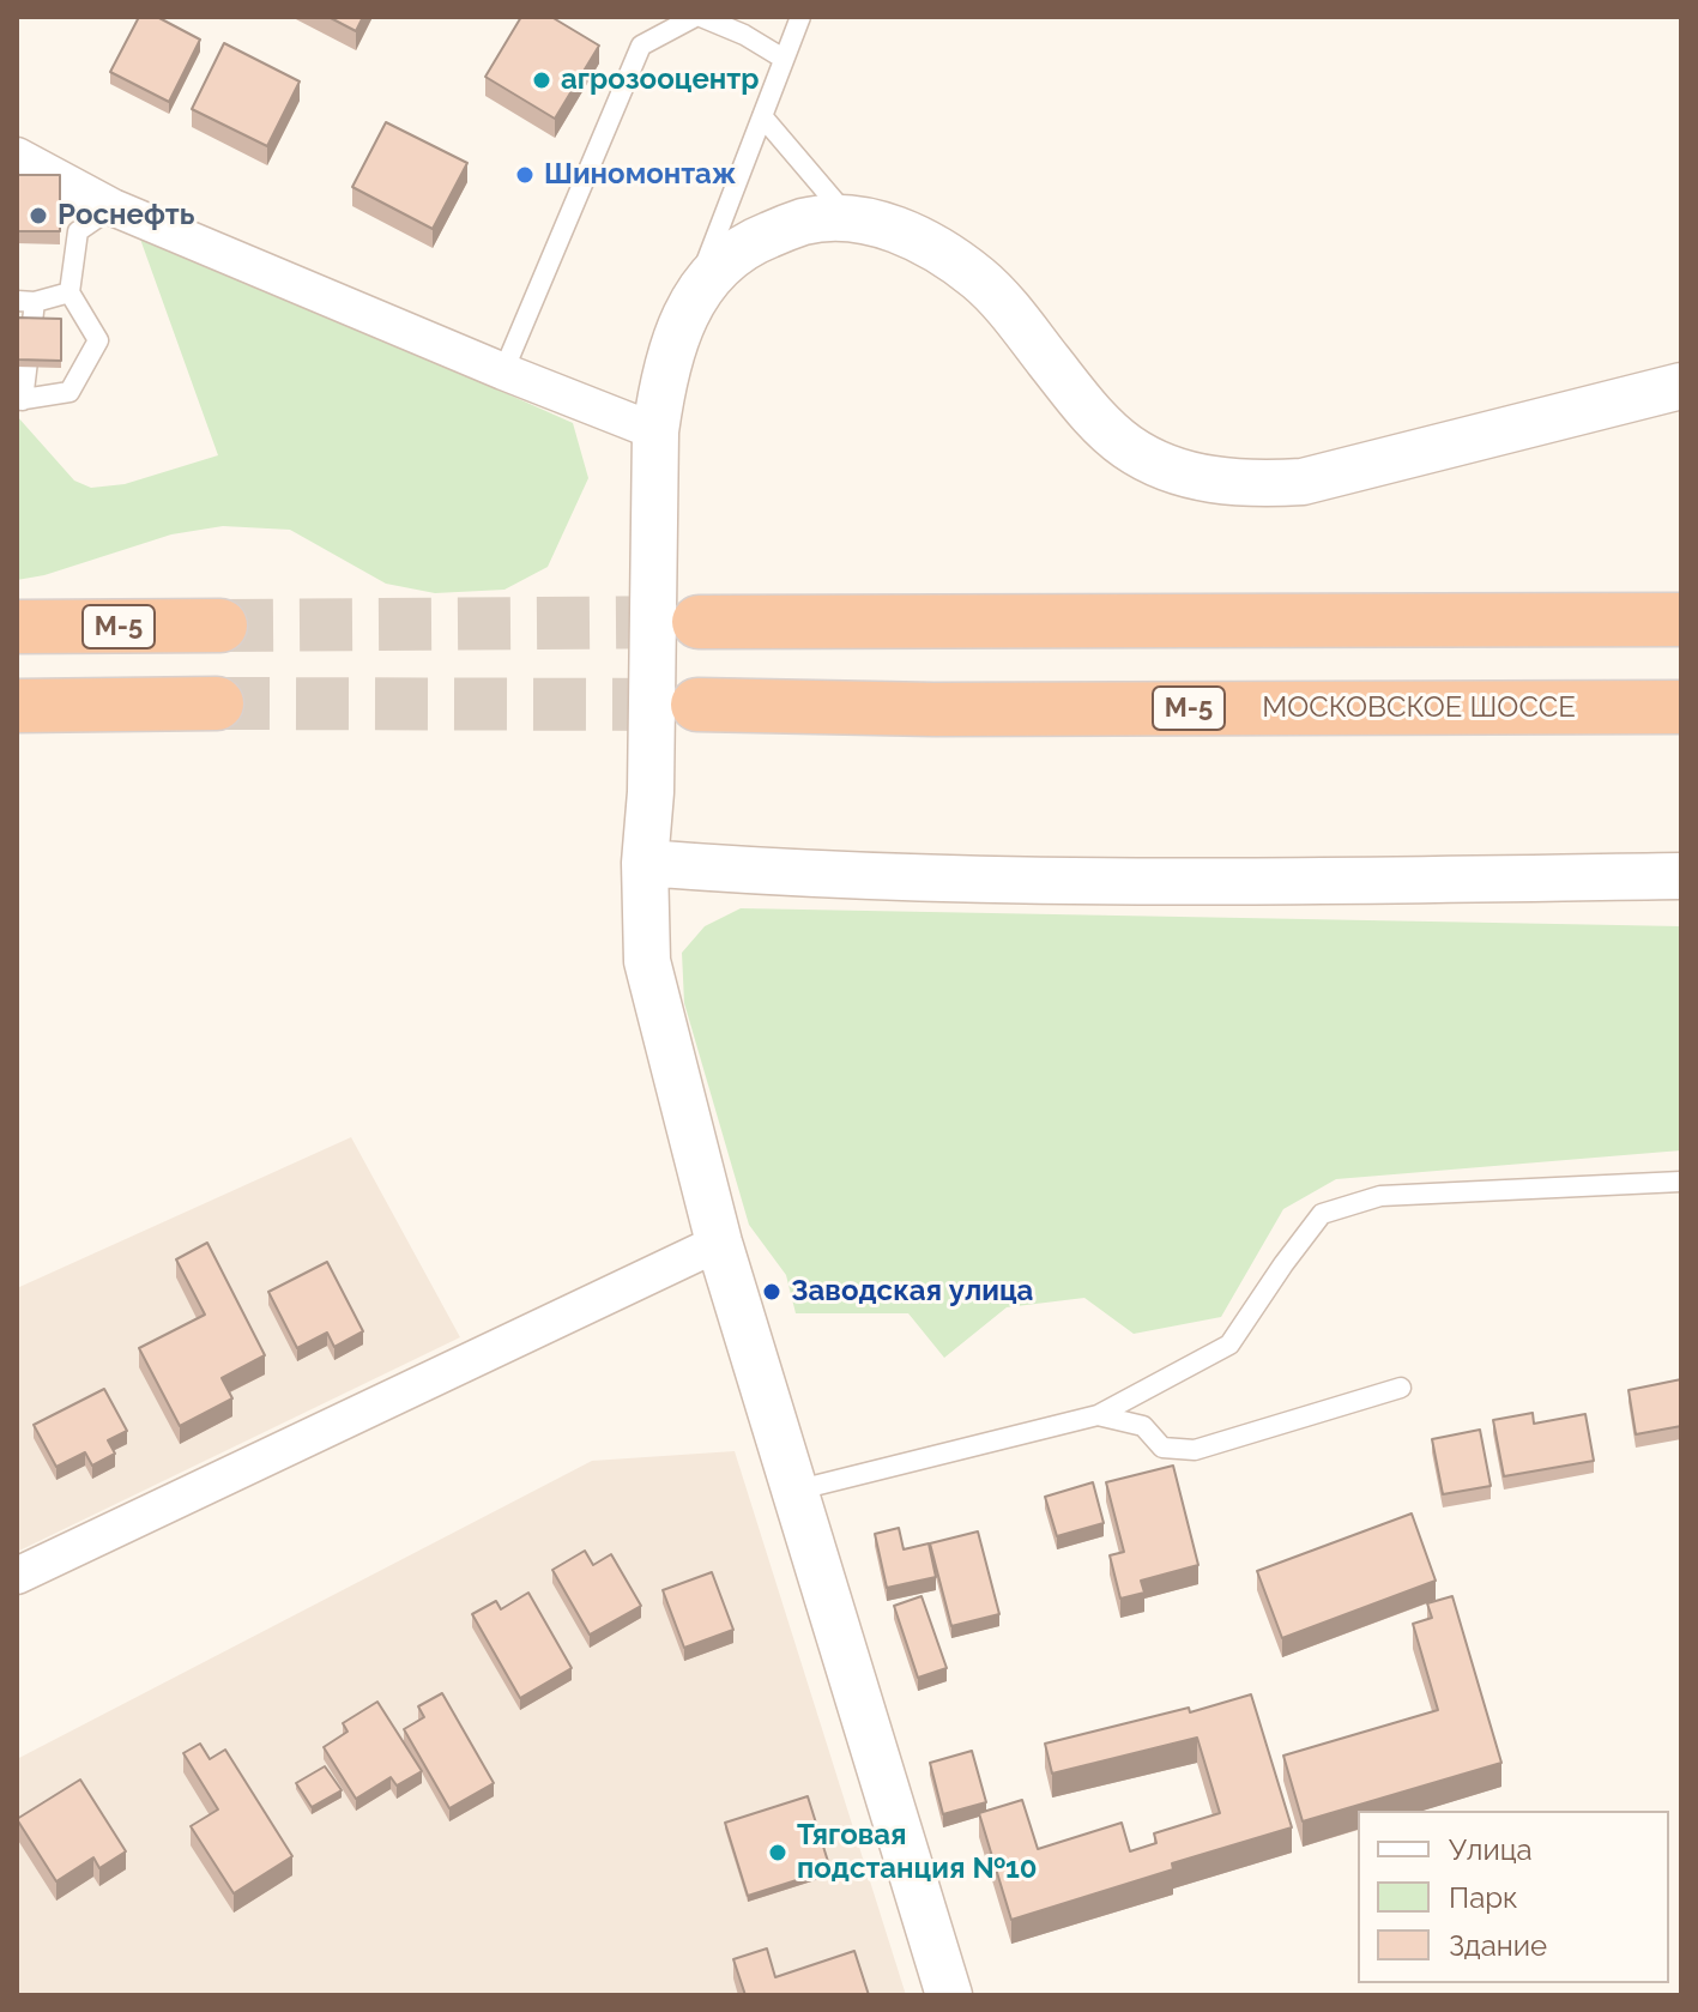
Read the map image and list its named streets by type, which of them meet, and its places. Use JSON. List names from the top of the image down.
{
  "streets": {
    "highway": ["М-5", "МОСКОВСКОЕ ШОССЕ"]
  },
  "places": [
    "агрозооцентр",
    "Шиномонтаж",
    "Роснефть",
    "Заводская улица",
    "Тяговая подстанция №10"
  ],
  "legend": ["Улица", "Парк", "Здание"]
}
